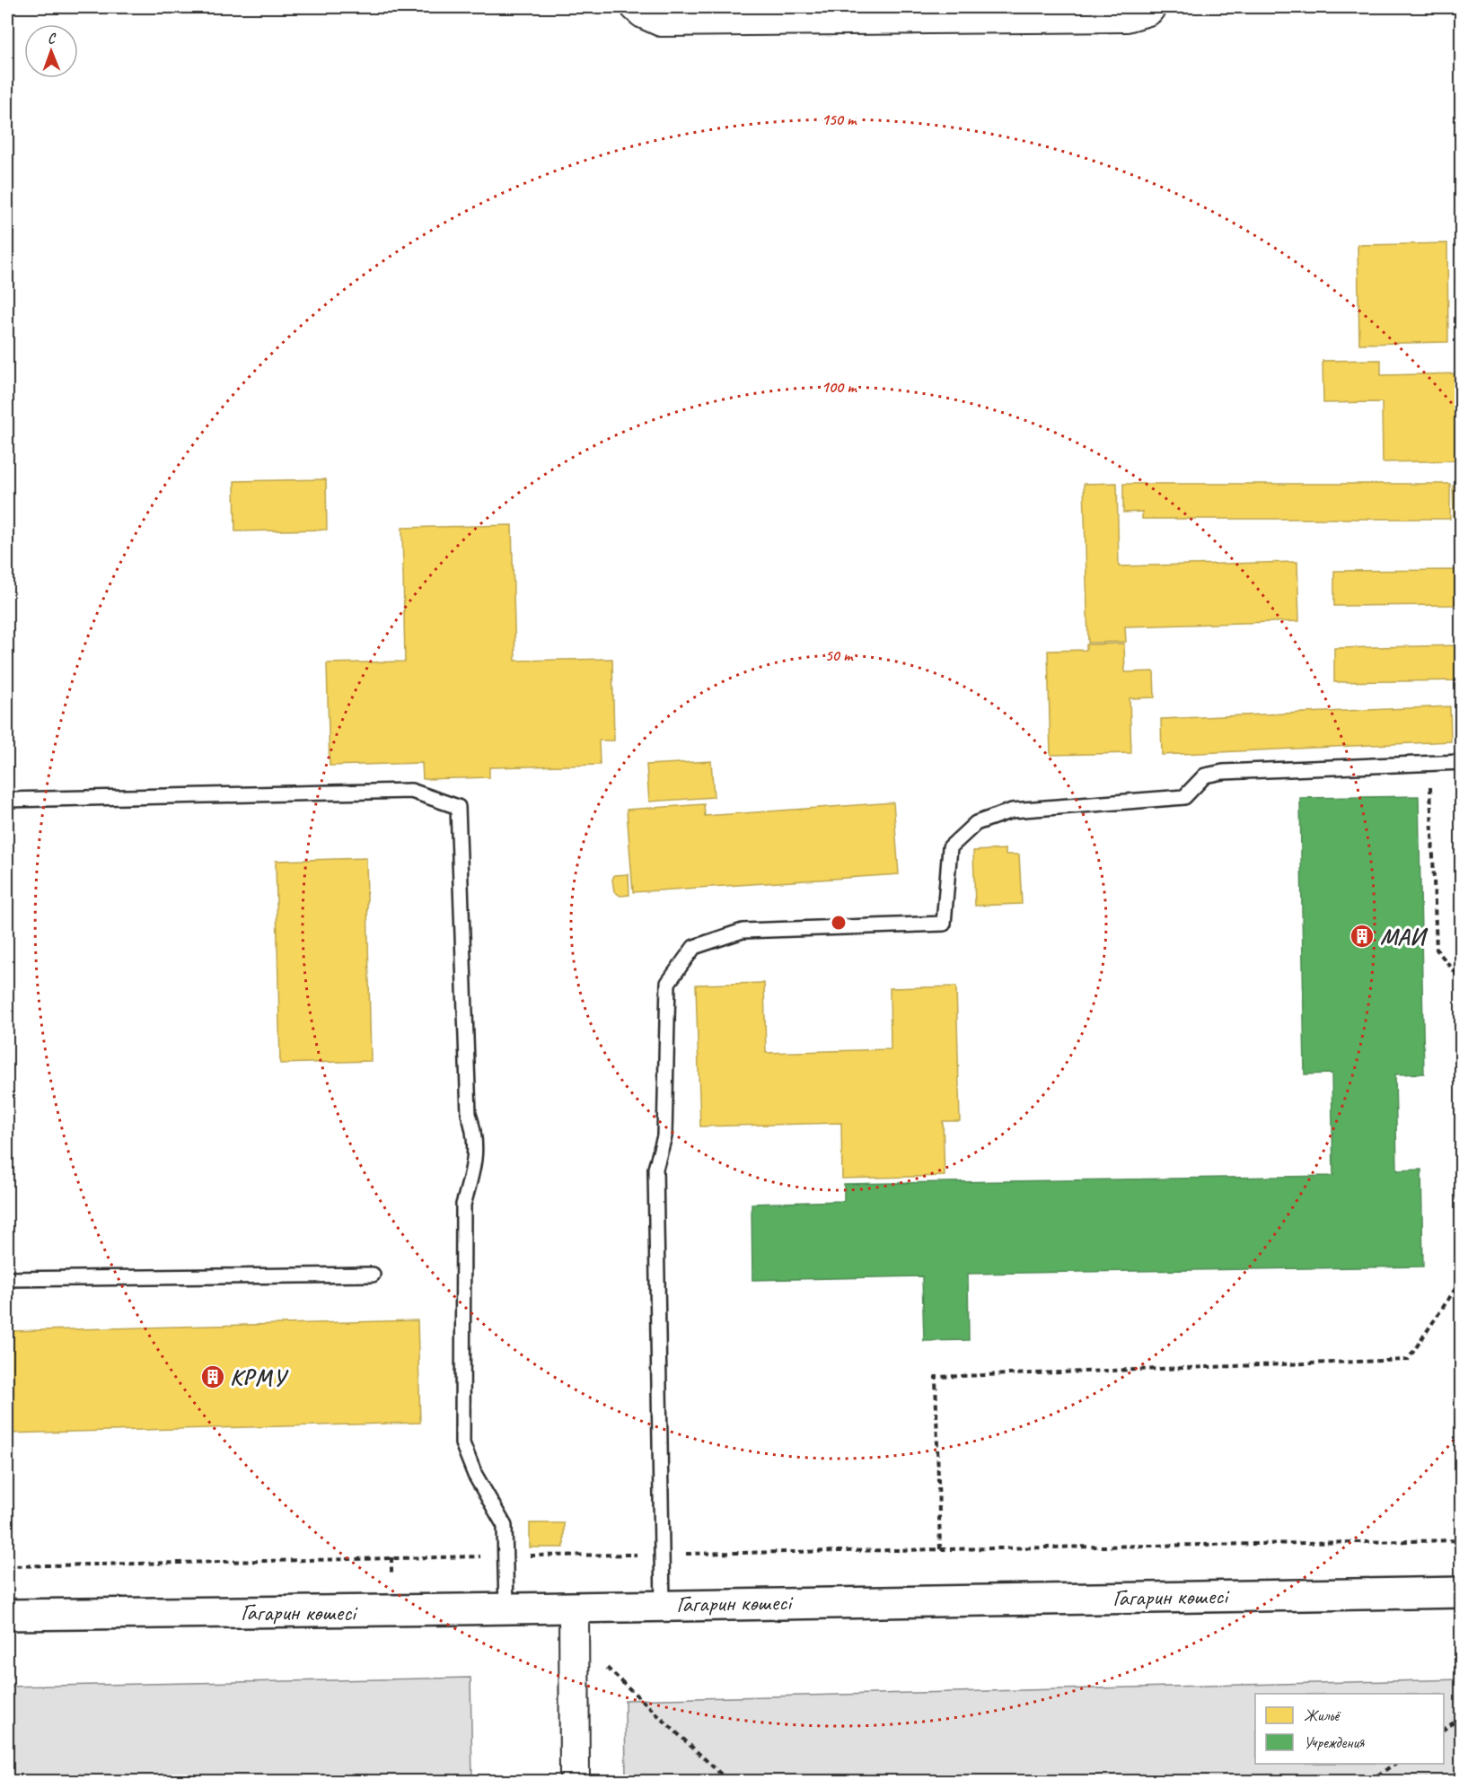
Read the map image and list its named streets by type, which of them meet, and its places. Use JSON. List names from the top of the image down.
{
  "streets": {
    "main road": ["Гагарин көшесі"]
  },
  "places": {
    "building": ["МАИ", "КРМУ"]
  },
  "legend": ["Жильё", "Учреждения"],
  "north": "top",
  "rings": ["150 m", "100 m", "50 m"]
}
